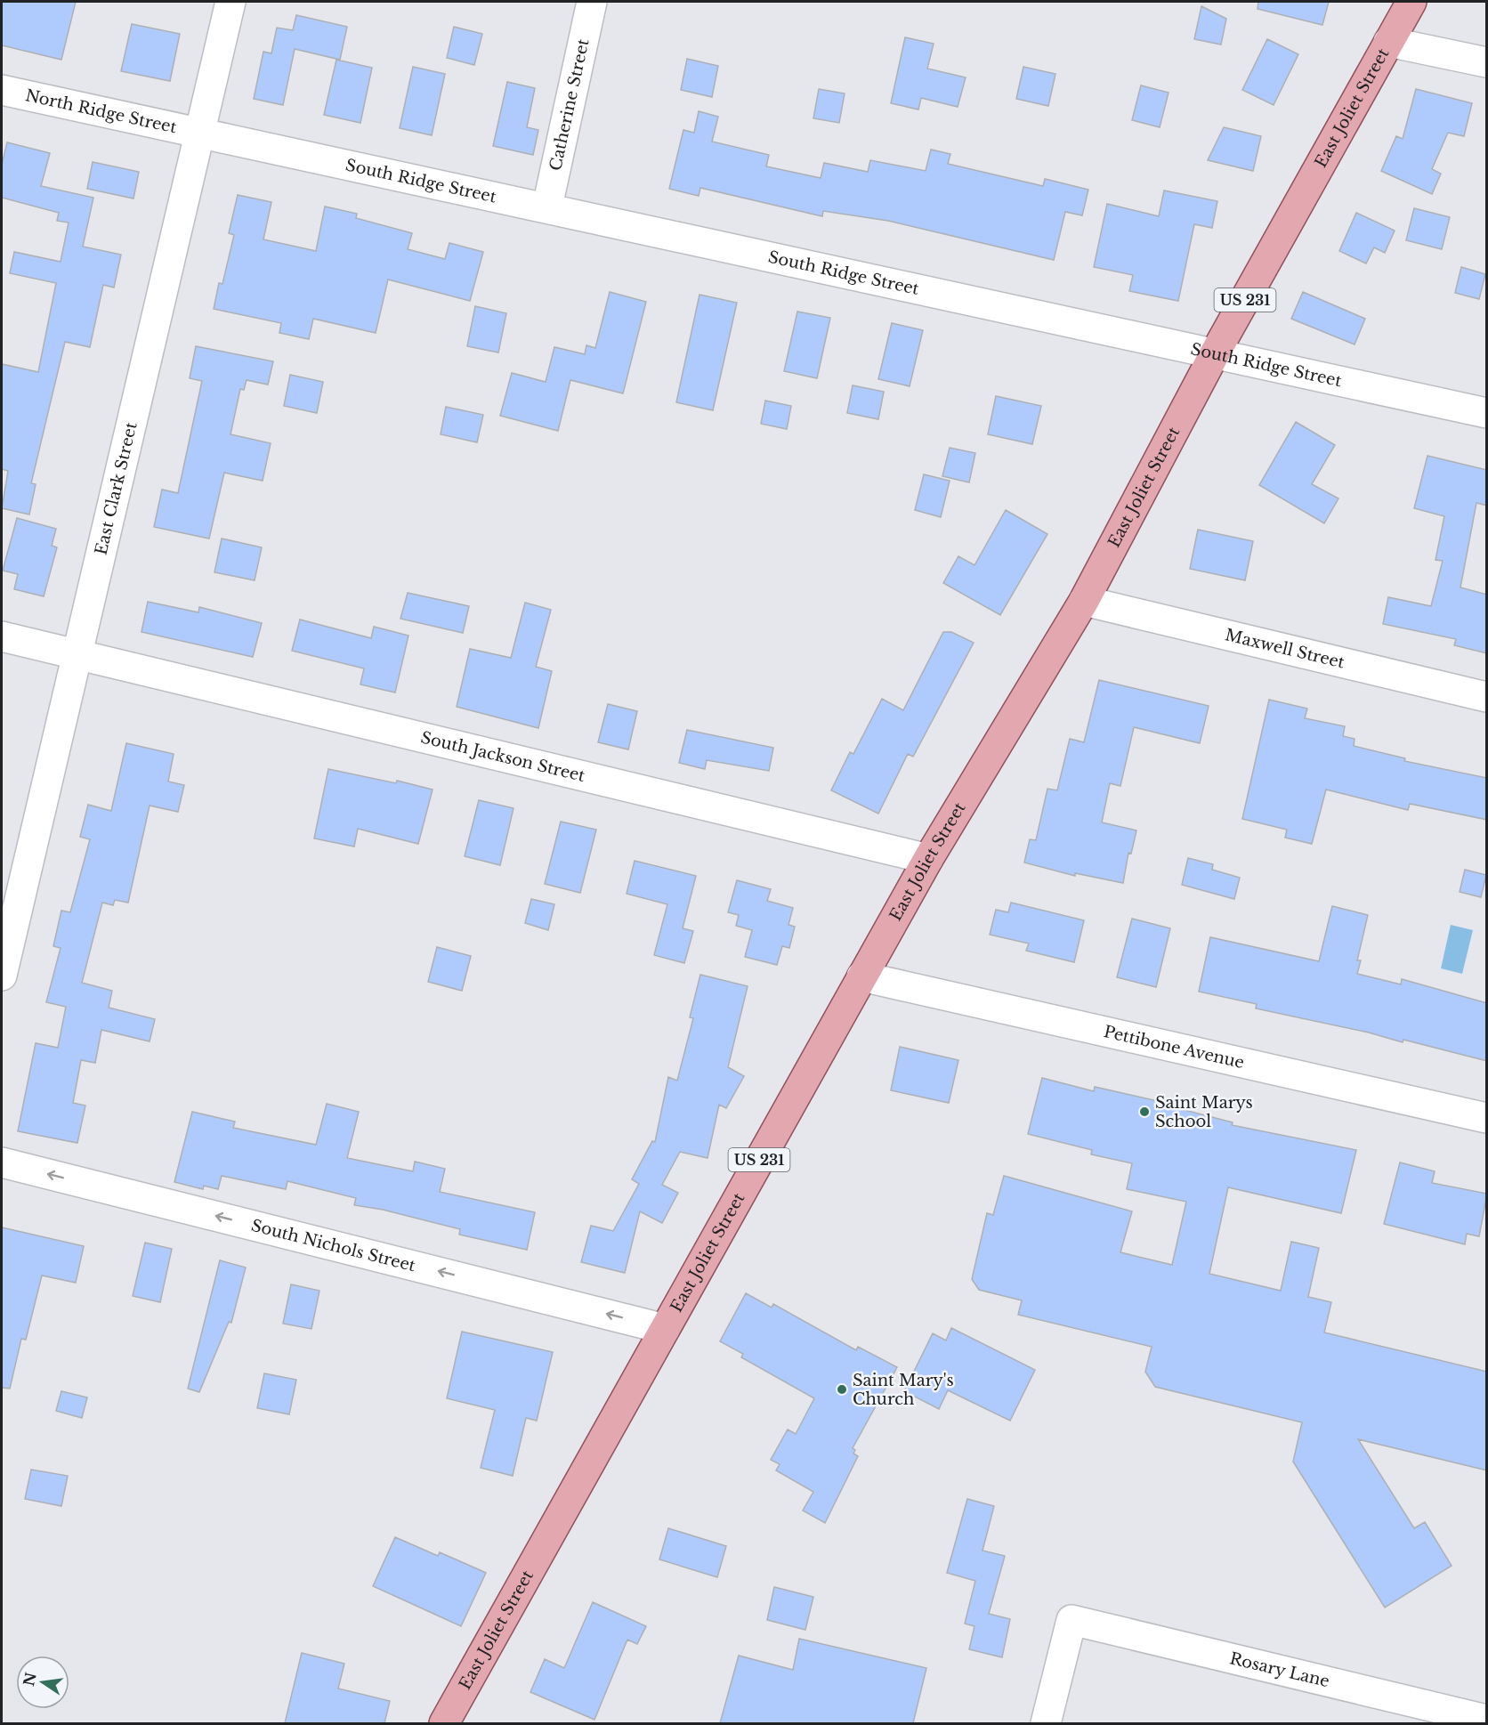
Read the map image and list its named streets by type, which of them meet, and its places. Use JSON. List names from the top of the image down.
{
  "streets": {
    "main road": ["East Joliet Street", "US 231"],
    "street": [
      "Catherine Street",
      "North Ridge Street",
      "South Ridge Street",
      "East Clark Street",
      "Maxwell Street",
      "South Jackson Street",
      "Pettibone Avenue",
      "South Nichols Street",
      "Rosary Lane"
    ]
  },
  "crossings": [
    ["Catherine Street", "South Ridge Street"],
    ["East Joliet Street", "South Ridge Street"],
    ["East Joliet Street", "Maxwell Street"],
    ["East Joliet Street", "South Jackson Street"],
    ["East Joliet Street", "Pettibone Avenue"],
    ["East Joliet Street", "South Nichols Street"],
    ["North Ridge Street", "South Ridge Street"],
    ["North Ridge Street", "East Clark Street"],
    ["South Ridge Street", "East Clark Street"],
    ["East Clark Street", "South Jackson Street"]
  ],
  "one_way": ["South Nichols Street"],
  "places": ["Saint Marys School", "Saint Mary's Church"],
  "north": "left"
}
